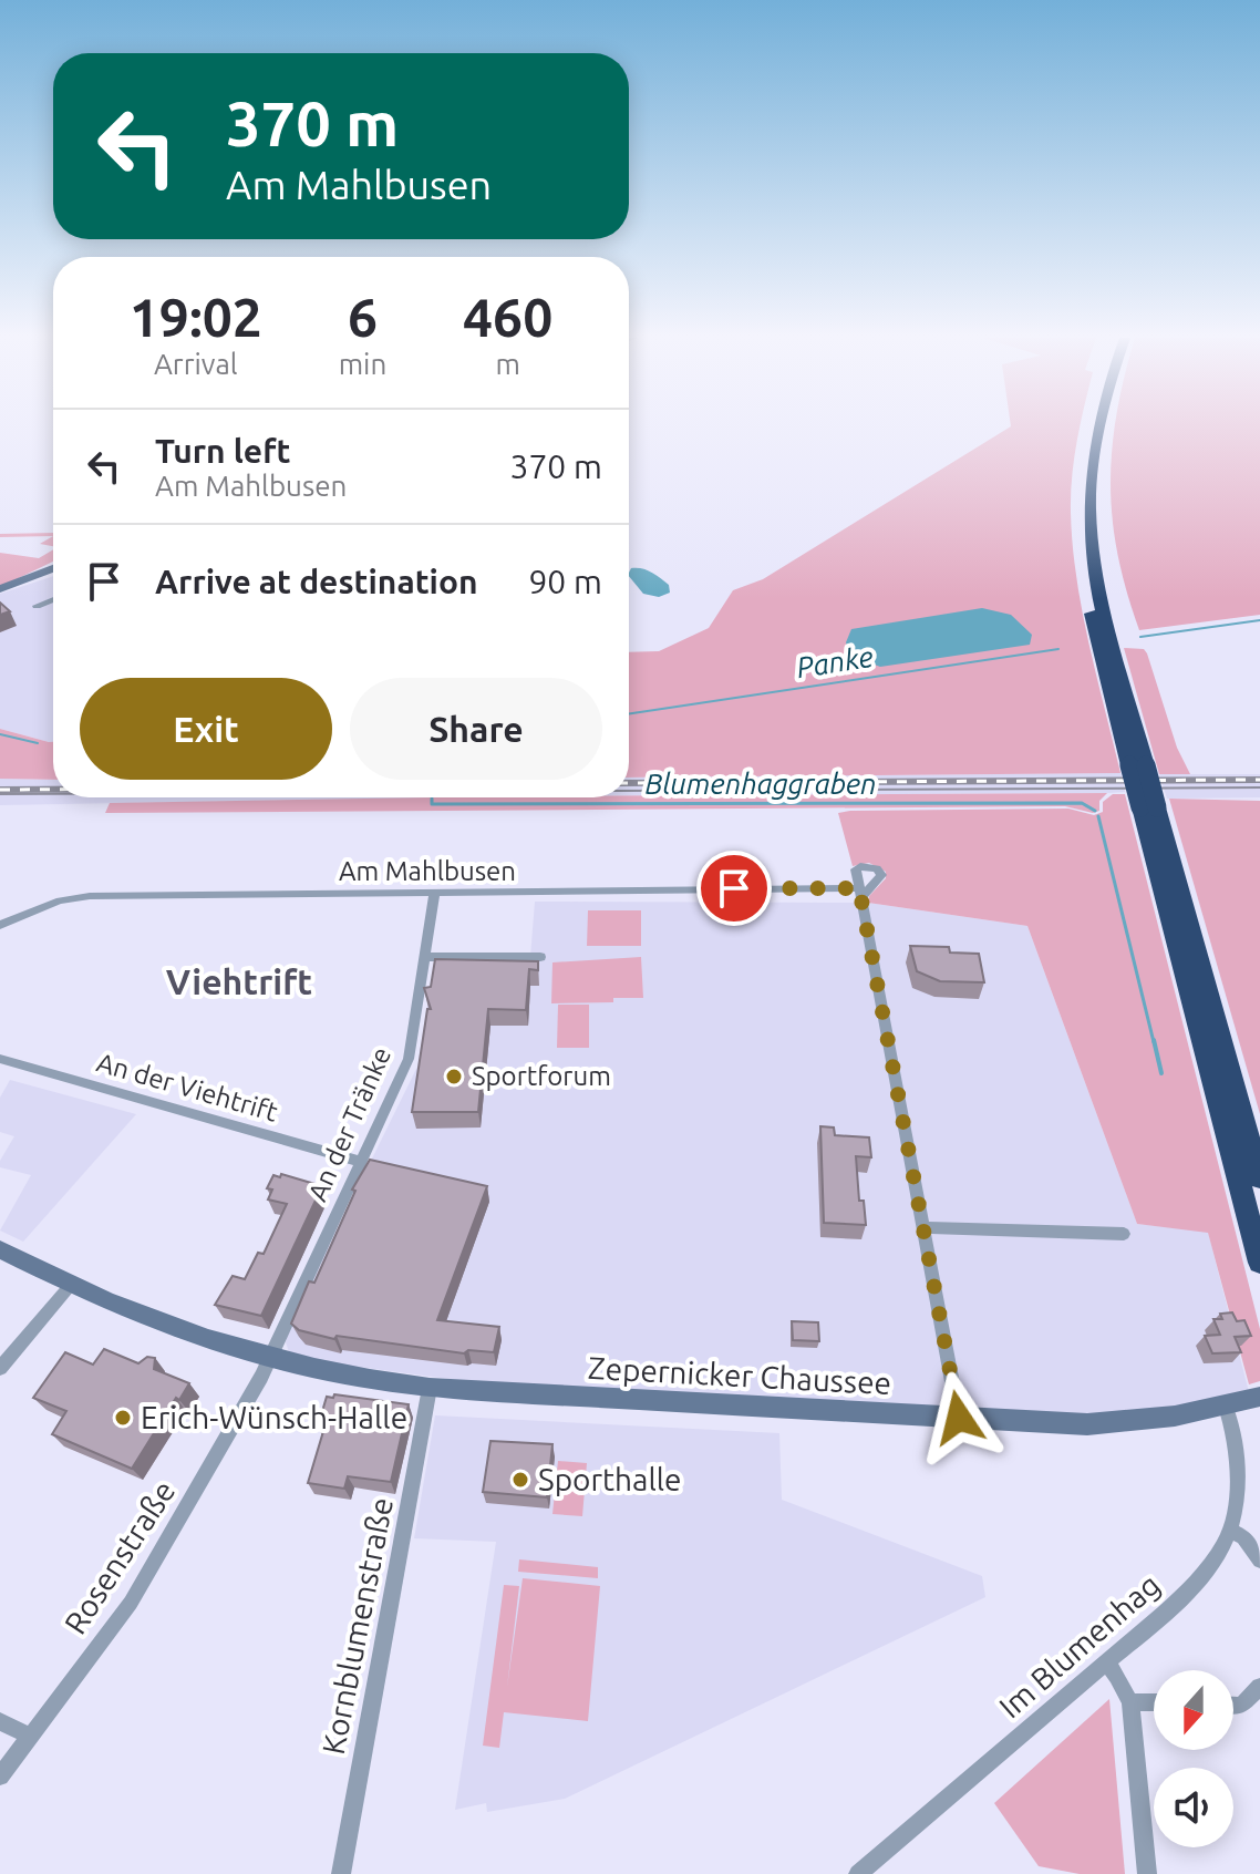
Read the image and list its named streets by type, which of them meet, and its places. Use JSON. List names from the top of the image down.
{
  "streets": {
    "main road": ["Zepernicker Chaussee"],
    "street": [
      "Am Mahlbusen",
      "An der Viehtrift",
      "An der Tränke",
      "Rosenstraße",
      "Kornblumenstraße",
      "Im Blumenhag"
    ]
  },
  "crossings": [
    ["Am Mahlbusen", "An der Tränke"],
    ["An der Viehtrift", "An der Tränke"],
    ["An der Tränke", "Zepernicker Chaussee"],
    ["An der Tränke", "Rosenstraße"],
    ["Zepernicker Chaussee", "Rosenstraße"],
    ["Zepernicker Chaussee", "Kornblumenstraße"],
    ["Zepernicker Chaussee", "Im Blumenhag"]
  ],
  "districts": ["Viehtrift"],
  "water": ["Panke", "Blumenhaggraben"],
  "places": ["Sportforum", "Erich-Wünsch-Halle", "Sporthalle"],
  "north": "bottom",
  "page": {
    "turn": ["370 m", "Am Mahlbusen"],
    "eta": [
      "19:02",
      "Arrival",
      "6",
      "min",
      "460",
      "m"
    ],
    "list": [
      {
        "name": "Turn left",
        "note": "Am Mahlbusen",
        "value": "370 m"
      },
      {
        "name": "Arrive at destination",
        "value": "90 m"
      }
    ],
    "buttons": ["Exit", "Share"]
  }
}
